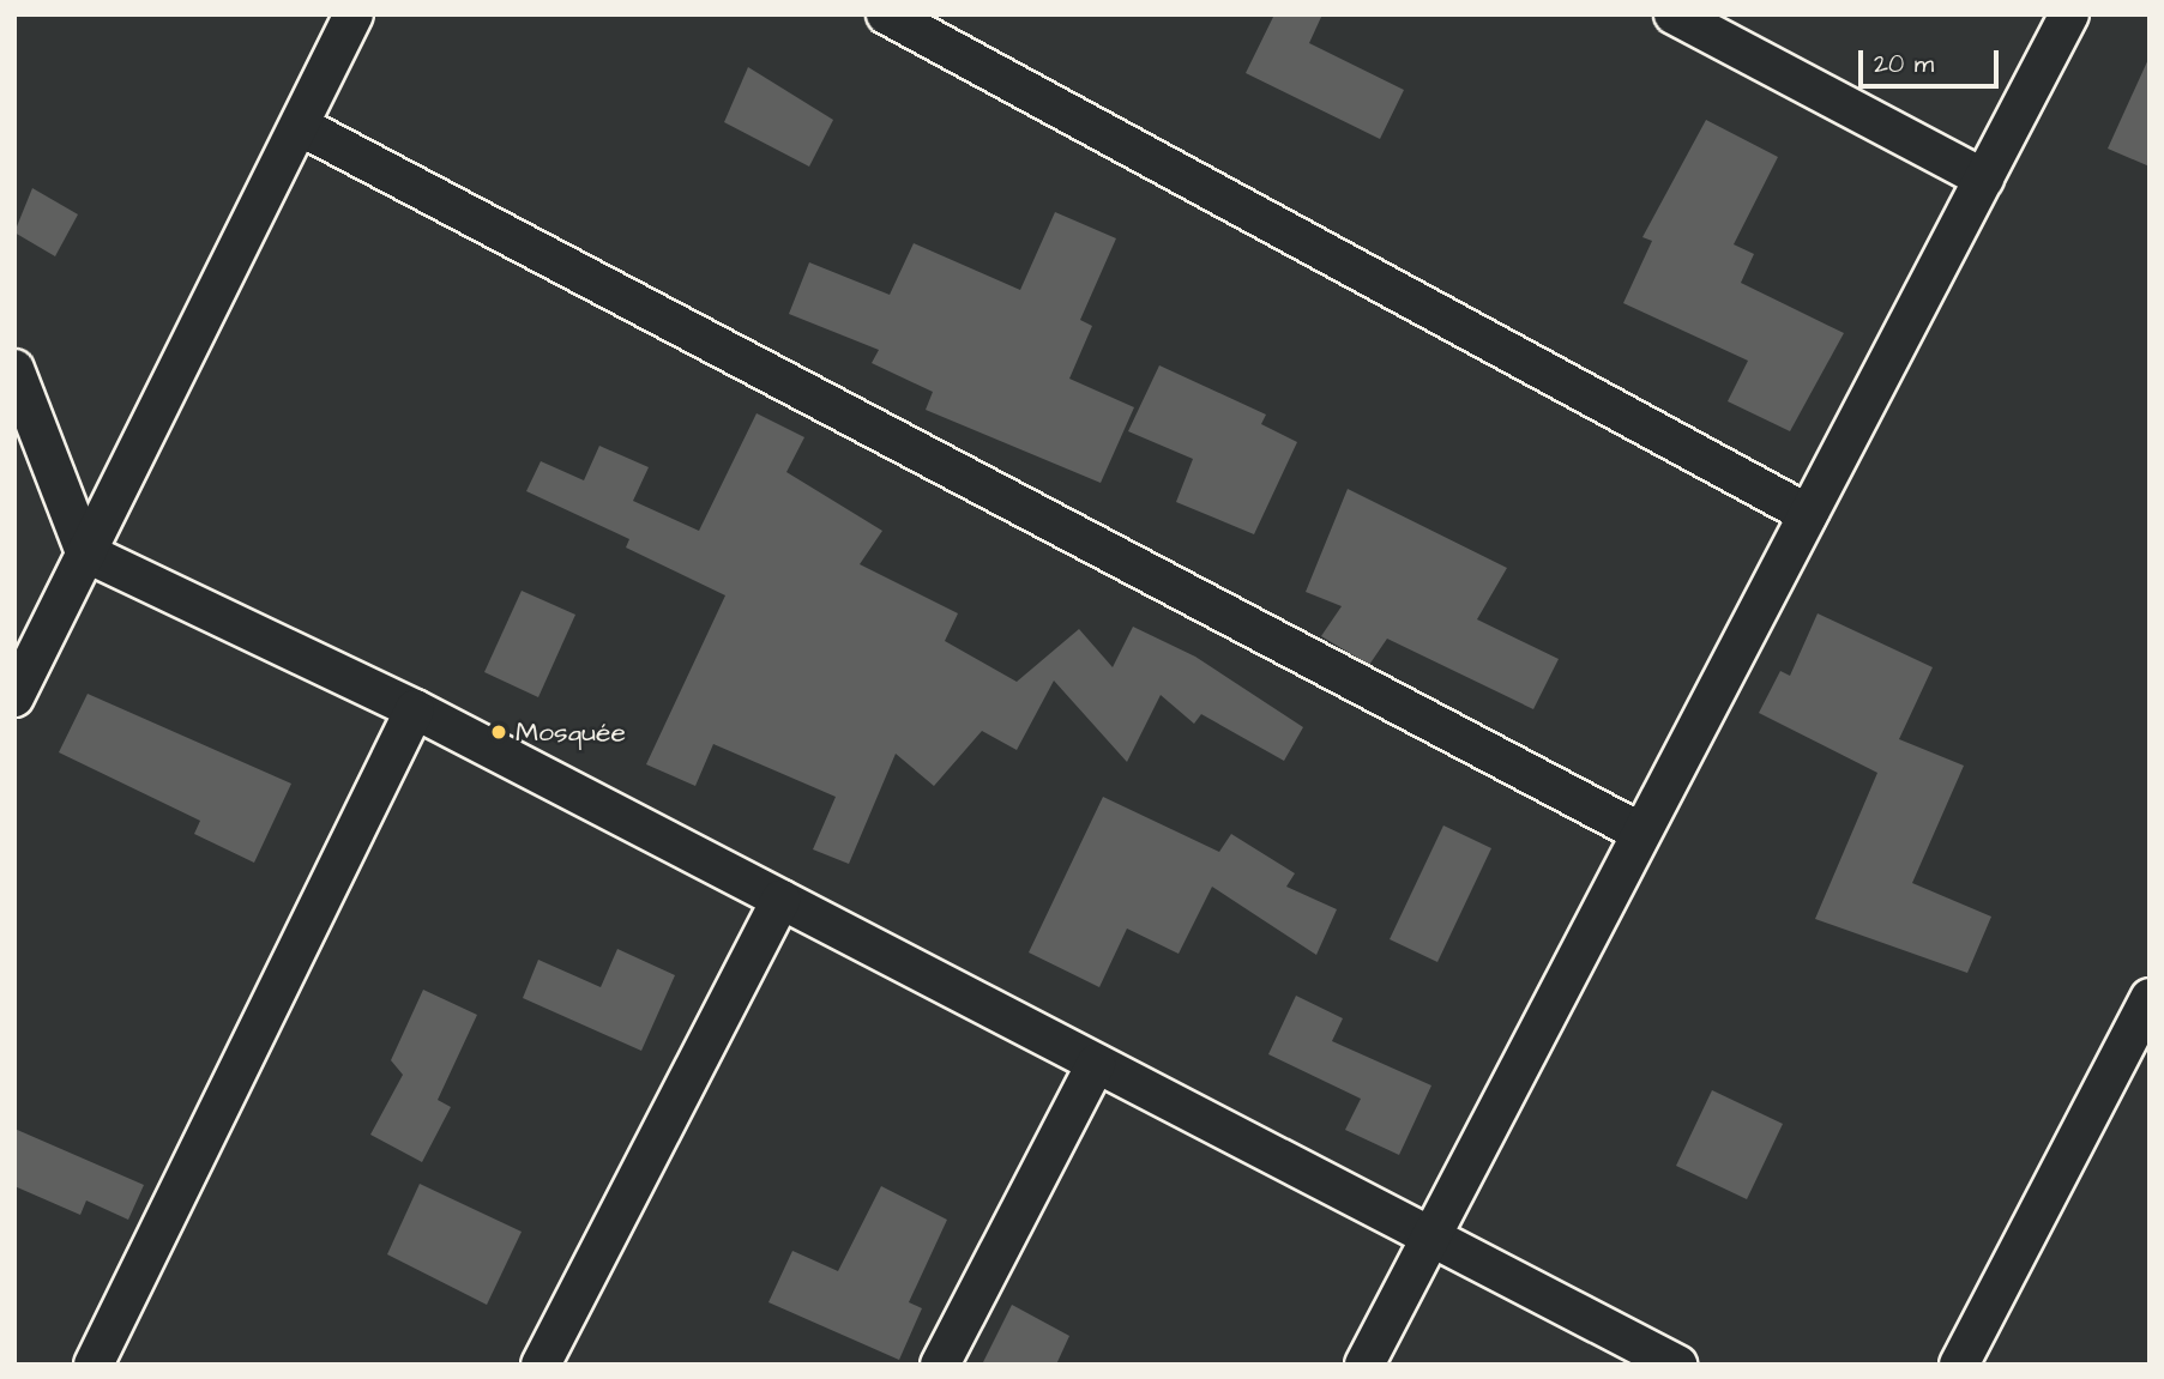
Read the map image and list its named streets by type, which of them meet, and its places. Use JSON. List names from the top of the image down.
{
  "places": ["Mosquée"],
  "scale_bar": "20 m"
}
